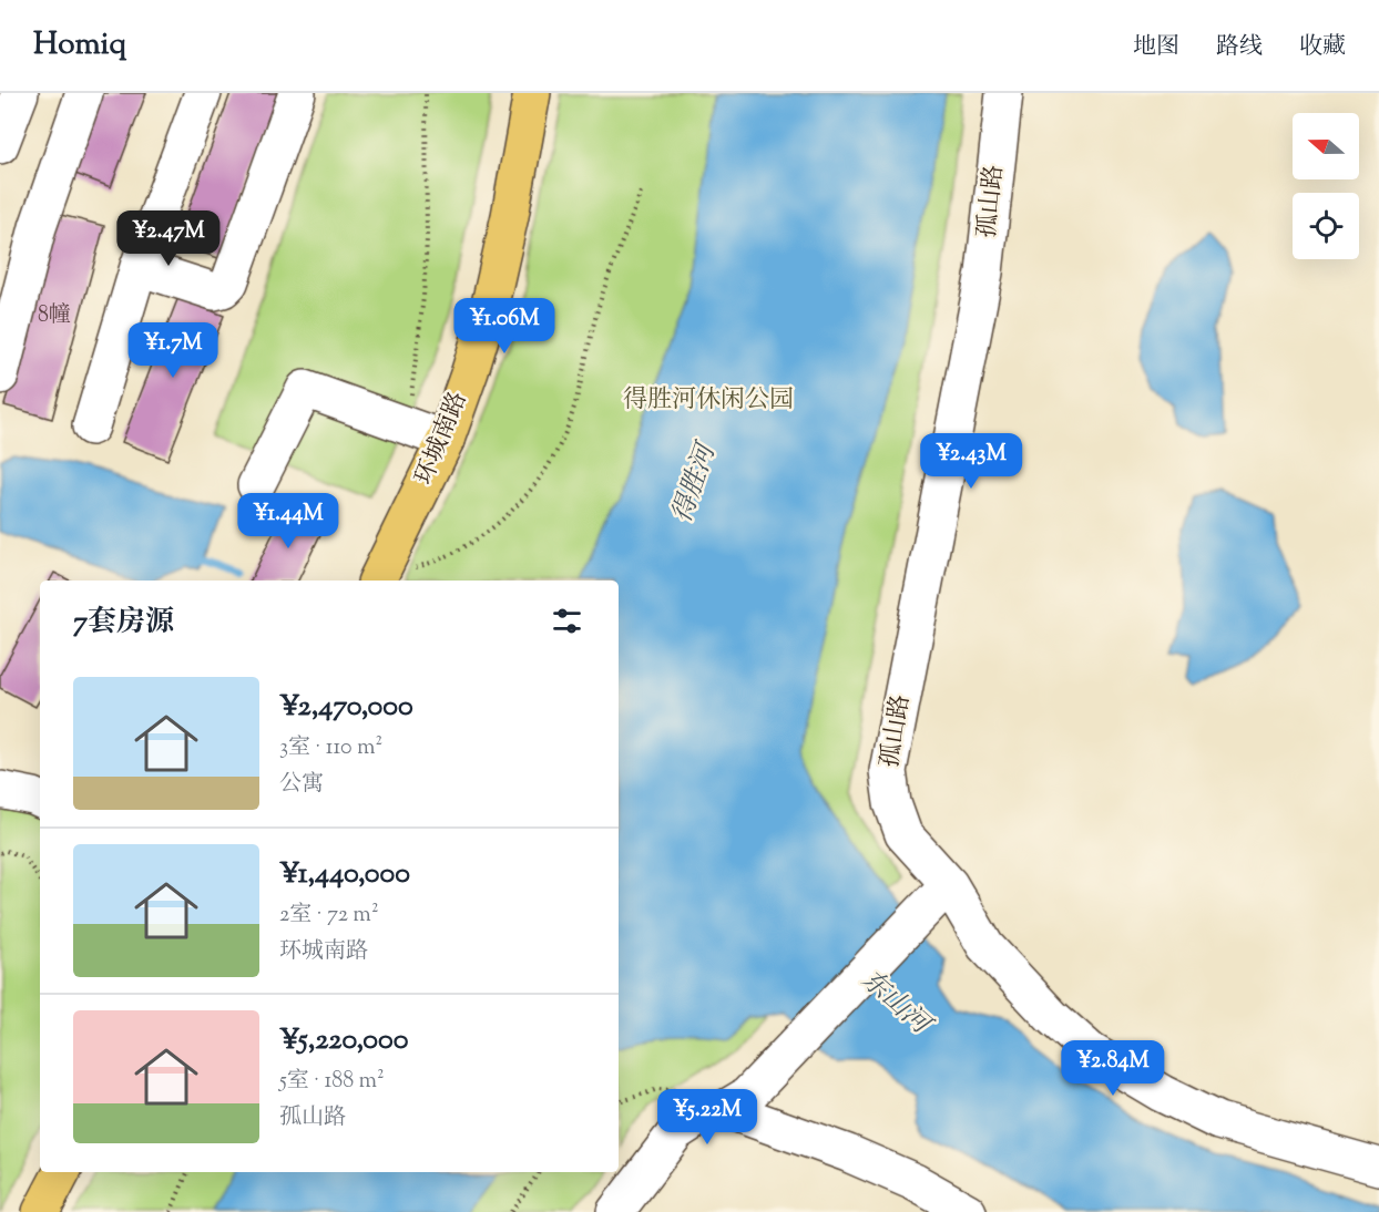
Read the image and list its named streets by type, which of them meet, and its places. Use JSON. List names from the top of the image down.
{
  "streets": {
    "main road": ["环城南路"],
    "street": ["孤山路"]
  },
  "water": ["得胜河", "东山河"],
  "parks": ["得胜河休闲公园"],
  "house_numbers": ["8幢"],
  "north": "left",
  "page": {
    "header": "Homiq",
    "nav": ["地图", "路线", "收藏"],
    "price": [
      "¥2.47M",
      "¥1.06M",
      "¥1.7M",
      "¥2.43M",
      "¥1.44M",
      "¥2.84M",
      "¥5.22M"
    ],
    "heading": "7套房源",
    "list": [
      {
        "name": "¥2,470,000",
        "note": "3室 · 110 m² · 公寓"
      },
      {
        "name": "¥1,440,000",
        "note": "2室 · 72 m² · 环城南路"
      },
      {
        "name": "¥5,220,000",
        "note": "5室 · 188 m² · 孤山路"
      }
    ]
  }
}
